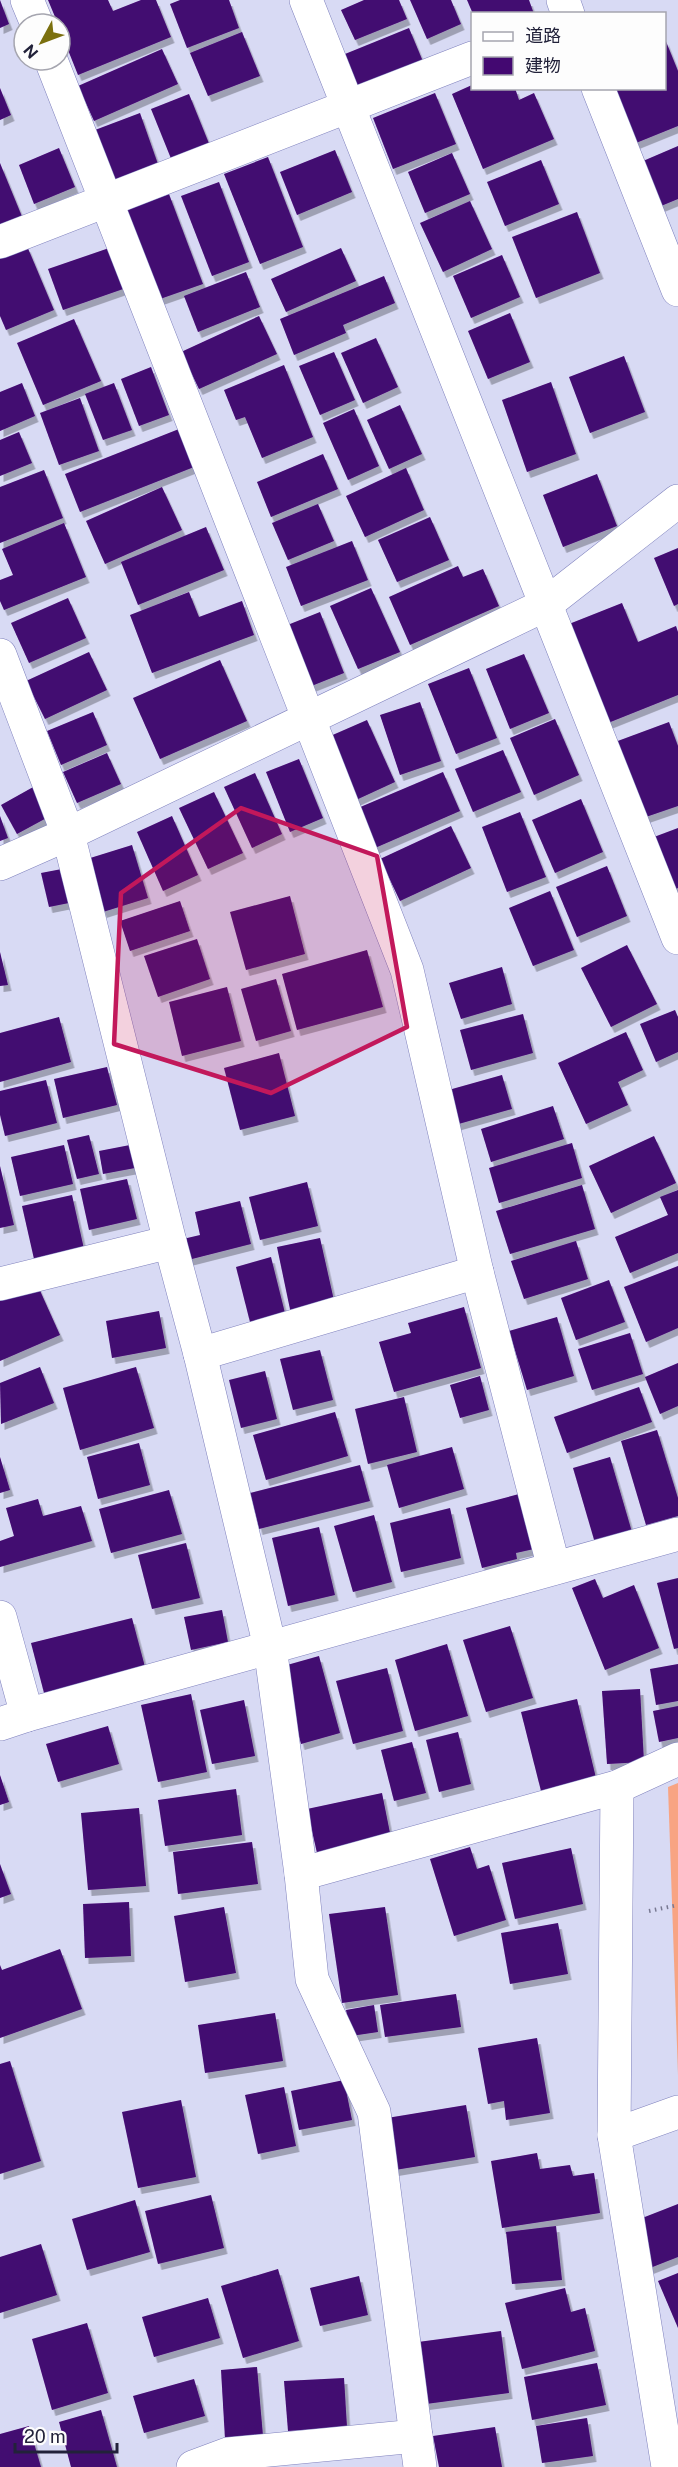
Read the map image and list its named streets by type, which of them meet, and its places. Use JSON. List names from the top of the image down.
{
  "legend": ["道路", "建物"],
  "scale_bar": "20 m",
  "north": "bottom left"
}
